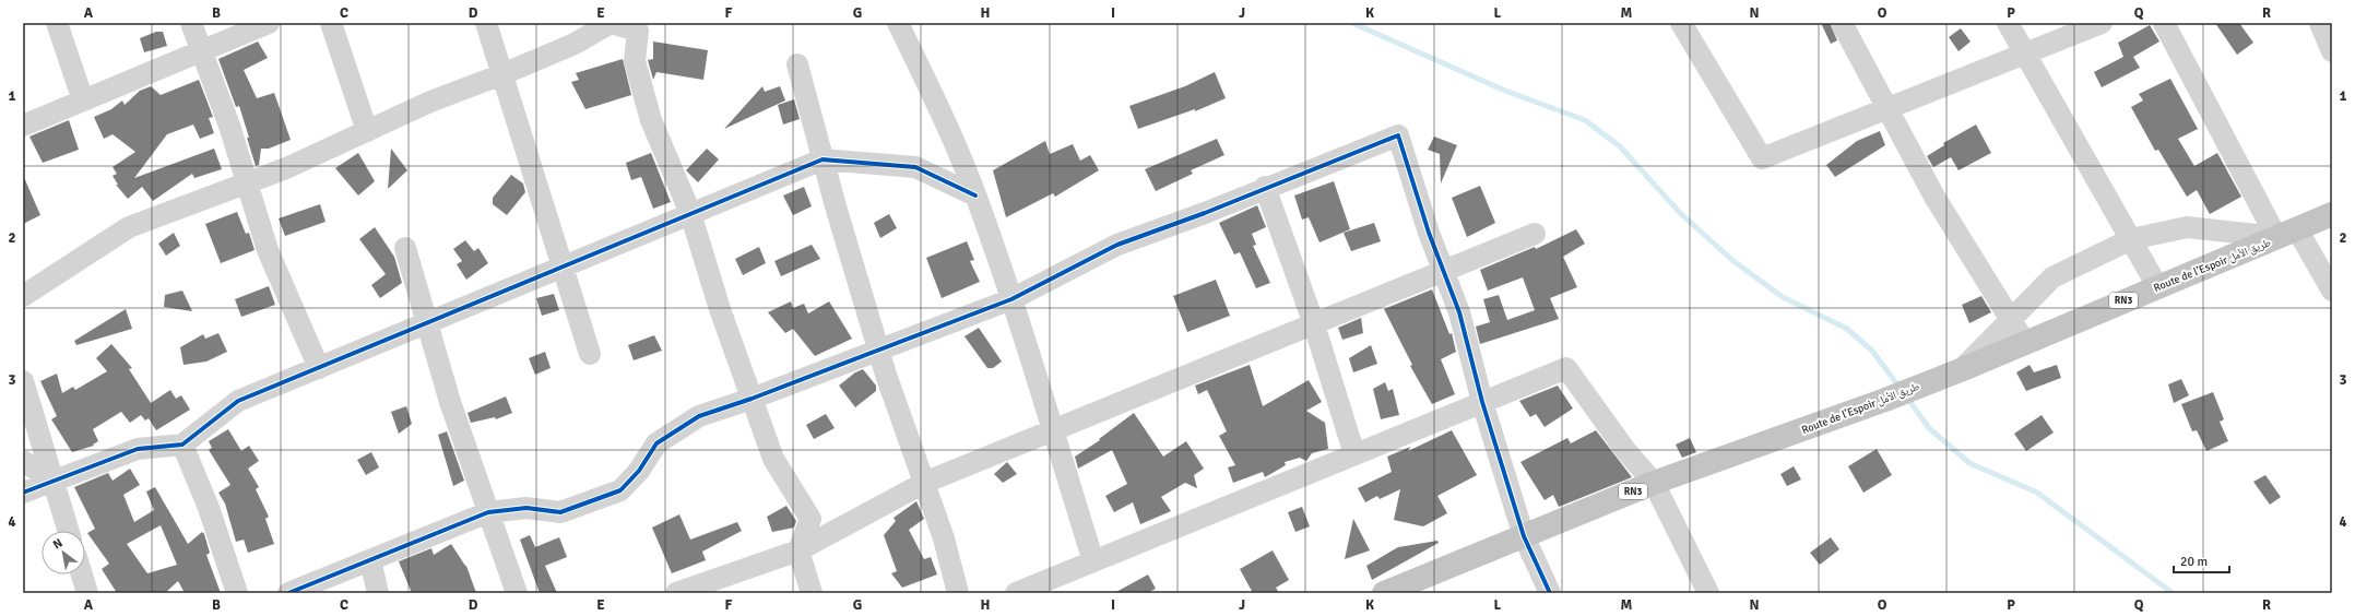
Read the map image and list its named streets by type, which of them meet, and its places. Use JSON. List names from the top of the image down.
{
  "streets": {
    "highway": ["Route de l’Espoir طريق الأمل", "RN3"]
  },
  "scale_bar": "20 m",
  "north": "top left",
  "grid": {
    "columns": [
      "A",
      "B",
      "C",
      "D",
      "E",
      "F",
      "G",
      "H",
      "I",
      "J",
      "K",
      "L",
      "M",
      "N",
      "O",
      "P",
      "Q",
      "R"
    ],
    "rows": [
      "1",
      "2",
      "3",
      "4"
    ]
  }
}
